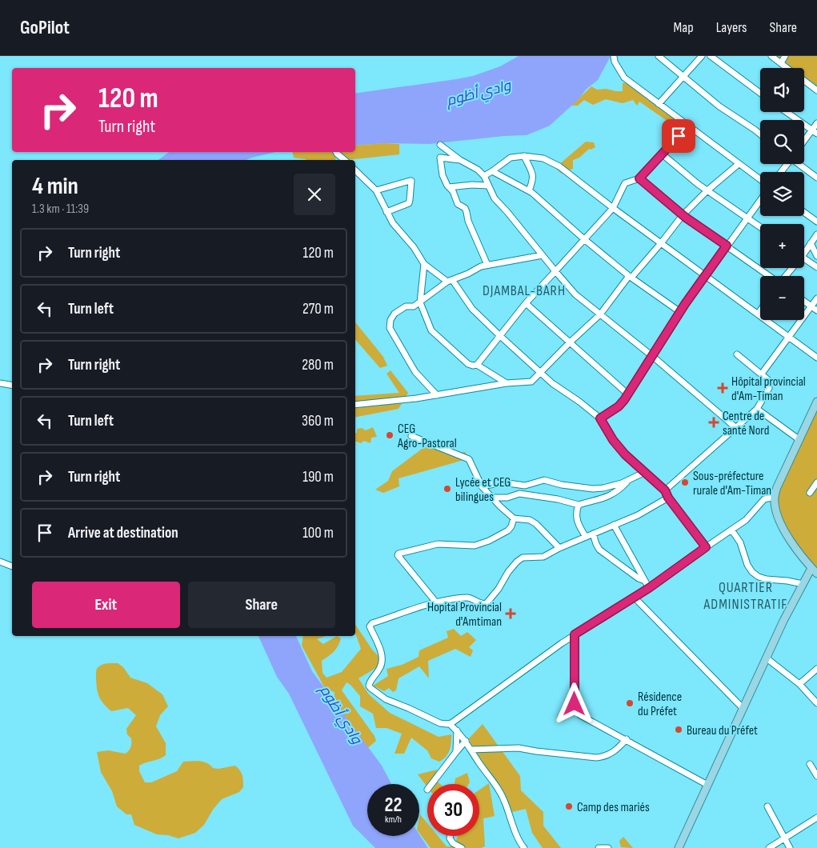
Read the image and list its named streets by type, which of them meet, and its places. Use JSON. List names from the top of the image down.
{
  "districts": ["DJAMBAL-BARH", "QUARTIER ADMINISTRATIF"],
  "water": ["وادي أظوم"],
  "places": {
    "health": ["Hôpital provincial d'Am-Timan", "Centre de santé Nord", "Hopital Provincial d'Amtiman"],
    "other": [
      "CEG Agro-Pastoral",
      "Sous-préfecture rurale d'Am-Timan",
      "Lycée et CEG bilingues",
      "Résidence du Préfet",
      "Bureau du Préfet",
      "Camp des mariés"
    ]
  },
  "page": {
    "header": "GoPilot",
    "nav": ["Map", "Layers", "Share"],
    "map_buttons": ["+", "−"],
    "turn": ["120 m", "Turn right"],
    "heading": ["4 min", "1.3 km · 11:39"],
    "list": [
      {
        "name": "Turn right",
        "value": "120 m"
      },
      {
        "name": "Turn left",
        "value": "270 m"
      },
      {
        "name": "Turn right",
        "value": "280 m"
      },
      {
        "name": "Turn left",
        "value": "360 m"
      },
      {
        "name": "Turn right",
        "value": "190 m"
      },
      {
        "name": "Arrive at destination",
        "value": "100 m"
      }
    ],
    "buttons": ["Exit", "Share"],
    "speed": "22 km/h",
    "limit": "30"
  }
}
